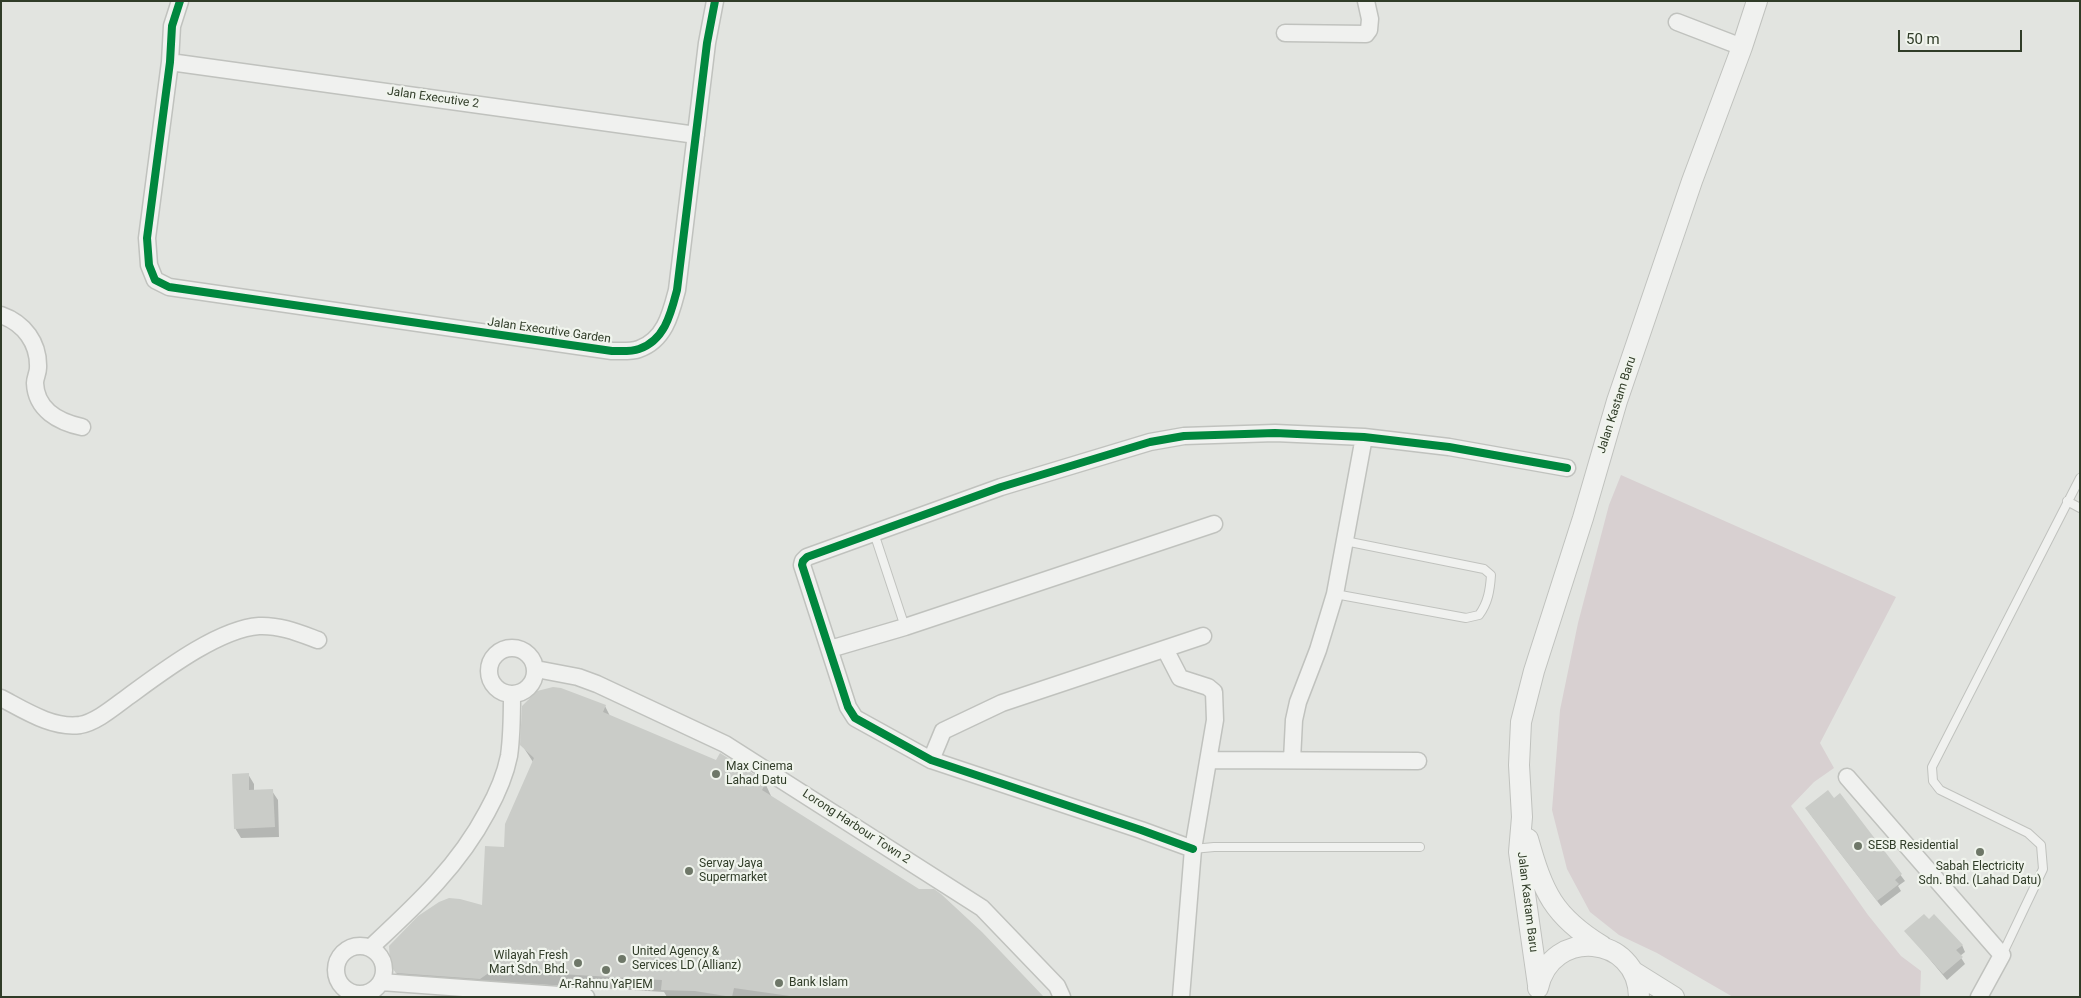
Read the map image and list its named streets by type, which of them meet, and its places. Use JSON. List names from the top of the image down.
{
  "streets": {
    "street": [
      "Jalan Executive 2",
      "Jalan Executive Garden",
      "Jalan Kastam Baru",
      "Lorong Harbour Town 2"
    ]
  },
  "crossings": [
    ["Jalan Executive 2", "Jalan Executive Garden"]
  ],
  "places": [
    "Max Cinema Lahad Datu",
    "SESB Residential",
    "Sabah Electricity Sdn. Bhd. (Lahad Datu)",
    "Servay Jaya Supermarket",
    "United Agency & Services LD (Allianz)",
    "Wilayah Fresh Mart Sdn. Bhd.",
    "Ar-Rahnu YaPIEM",
    "Bank Islam"
  ],
  "scale_bar": "50 m"
}
